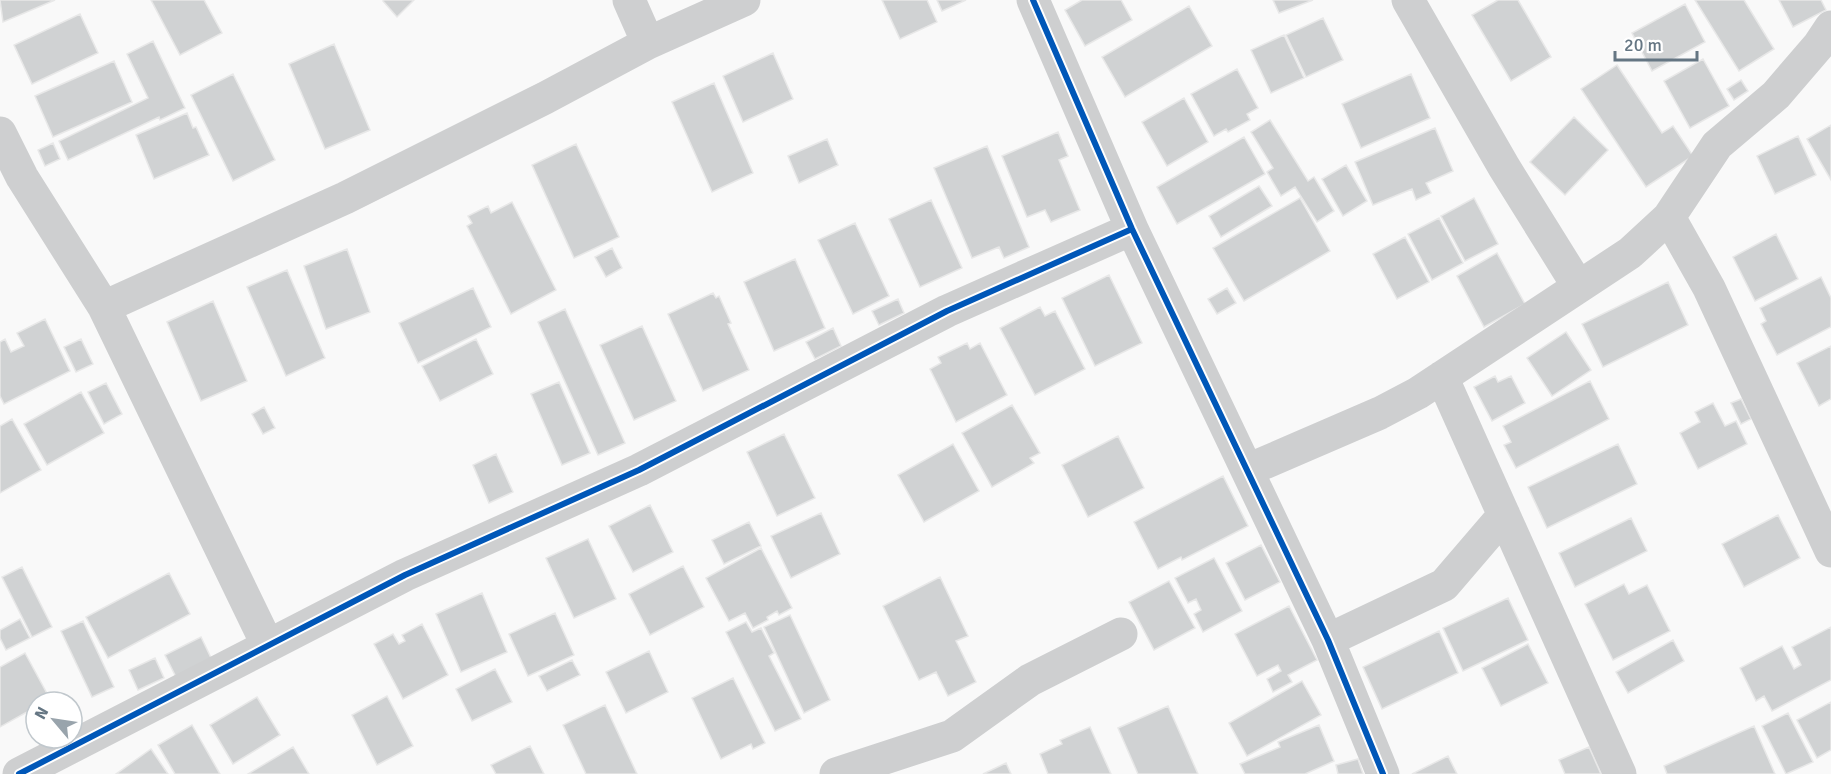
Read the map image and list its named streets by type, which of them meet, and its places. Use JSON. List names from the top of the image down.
{
  "scale_bar": "20 m",
  "north": "top left"
}
